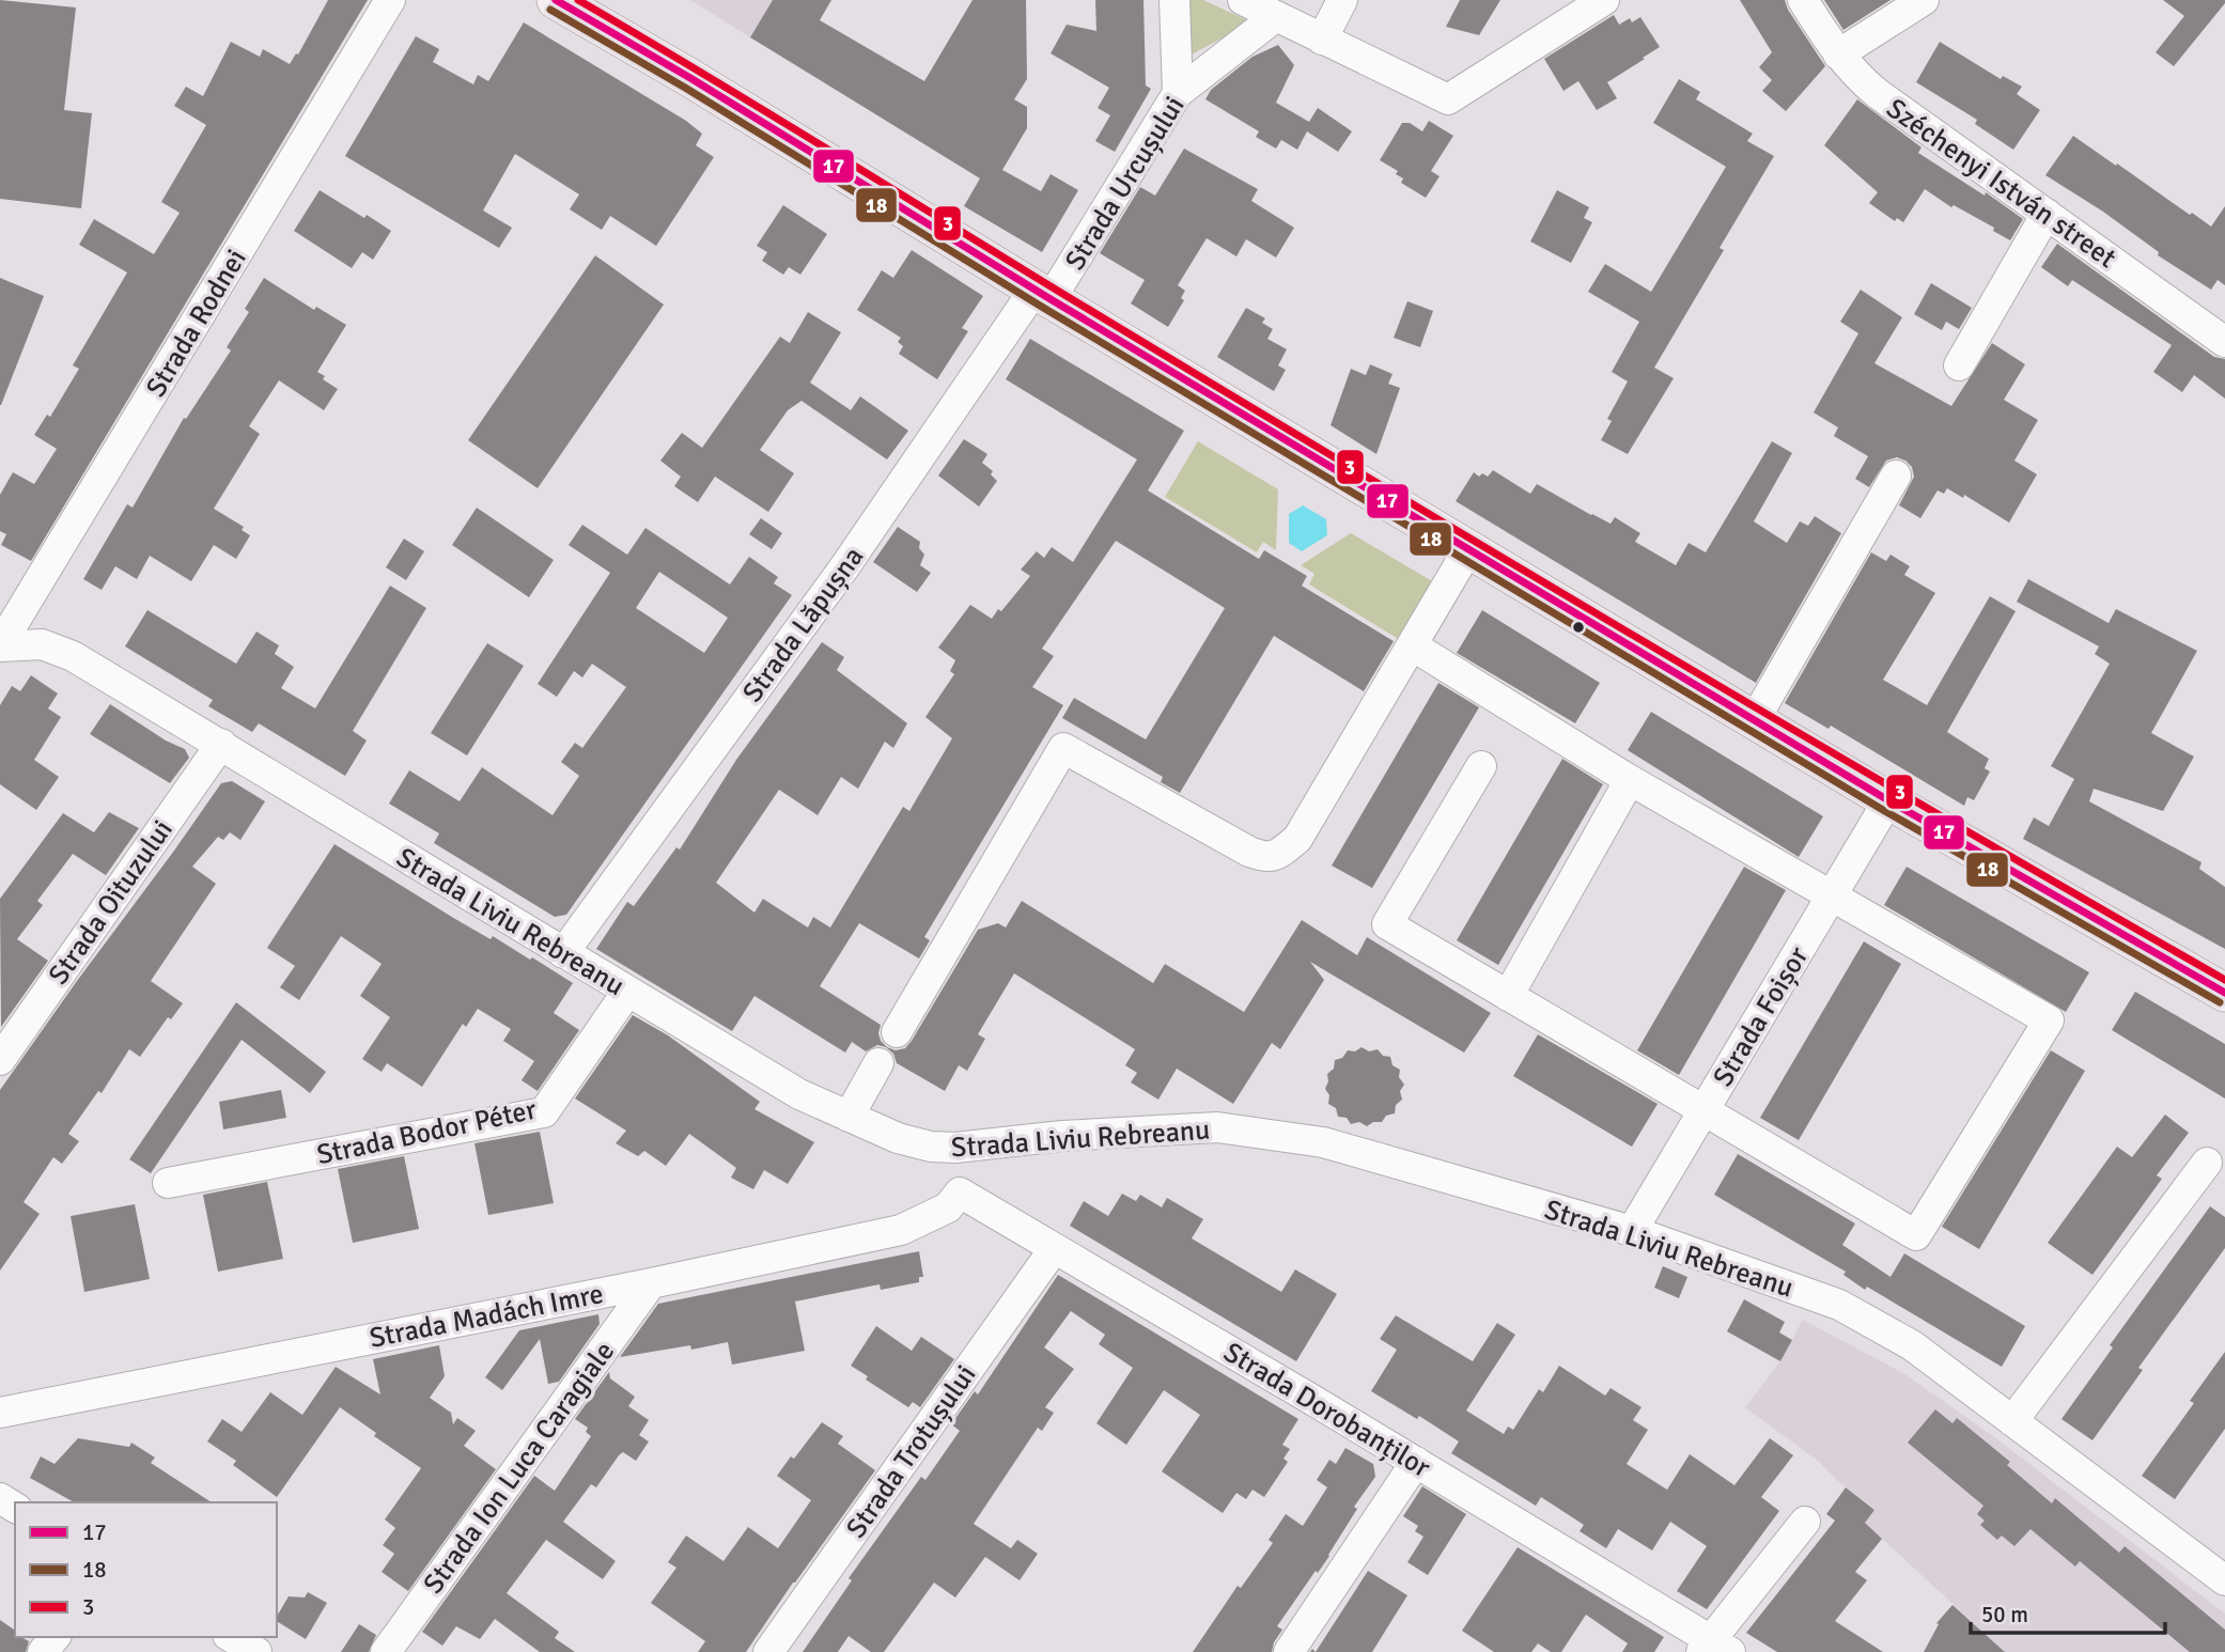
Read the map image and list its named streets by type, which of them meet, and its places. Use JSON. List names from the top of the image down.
{
  "streets": {
    "street": [
      "Strada Urcușului",
      "Széchenyi István street",
      "Strada Rodnei",
      "Strada Lăpușna",
      "Strada Oituzului",
      "Strada Liviu Rebreanu",
      "Strada Foișor",
      "Strada Bodor Péter",
      "Strada Madách Imre",
      "Strada Dorobanților",
      "Strada Trotușului",
      "Strada Ion Luca Caragiale"
    ]
  },
  "crossings": [
    ["Strada Urcușului", "Strada Lăpușna"],
    ["Strada Rodnei", "Strada Liviu Rebreanu"],
    ["Strada Lăpușna", "Strada Liviu Rebreanu"],
    ["Strada Oituzului", "Strada Liviu Rebreanu"],
    ["Strada Liviu Rebreanu", "Strada Foișor"],
    ["Strada Liviu Rebreanu", "Strada Bodor Péter"],
    ["Strada Madách Imre", "Strada Dorobanților"],
    ["Strada Madách Imre", "Strada Ion Luca Caragiale"],
    ["Strada Dorobanților", "Strada Trotușului"]
  ],
  "lines": ["transit line 17", "transit line 3", "transit line 18"],
  "legend": ["17", "18", "3"],
  "scale_bar": "50 m"
}
